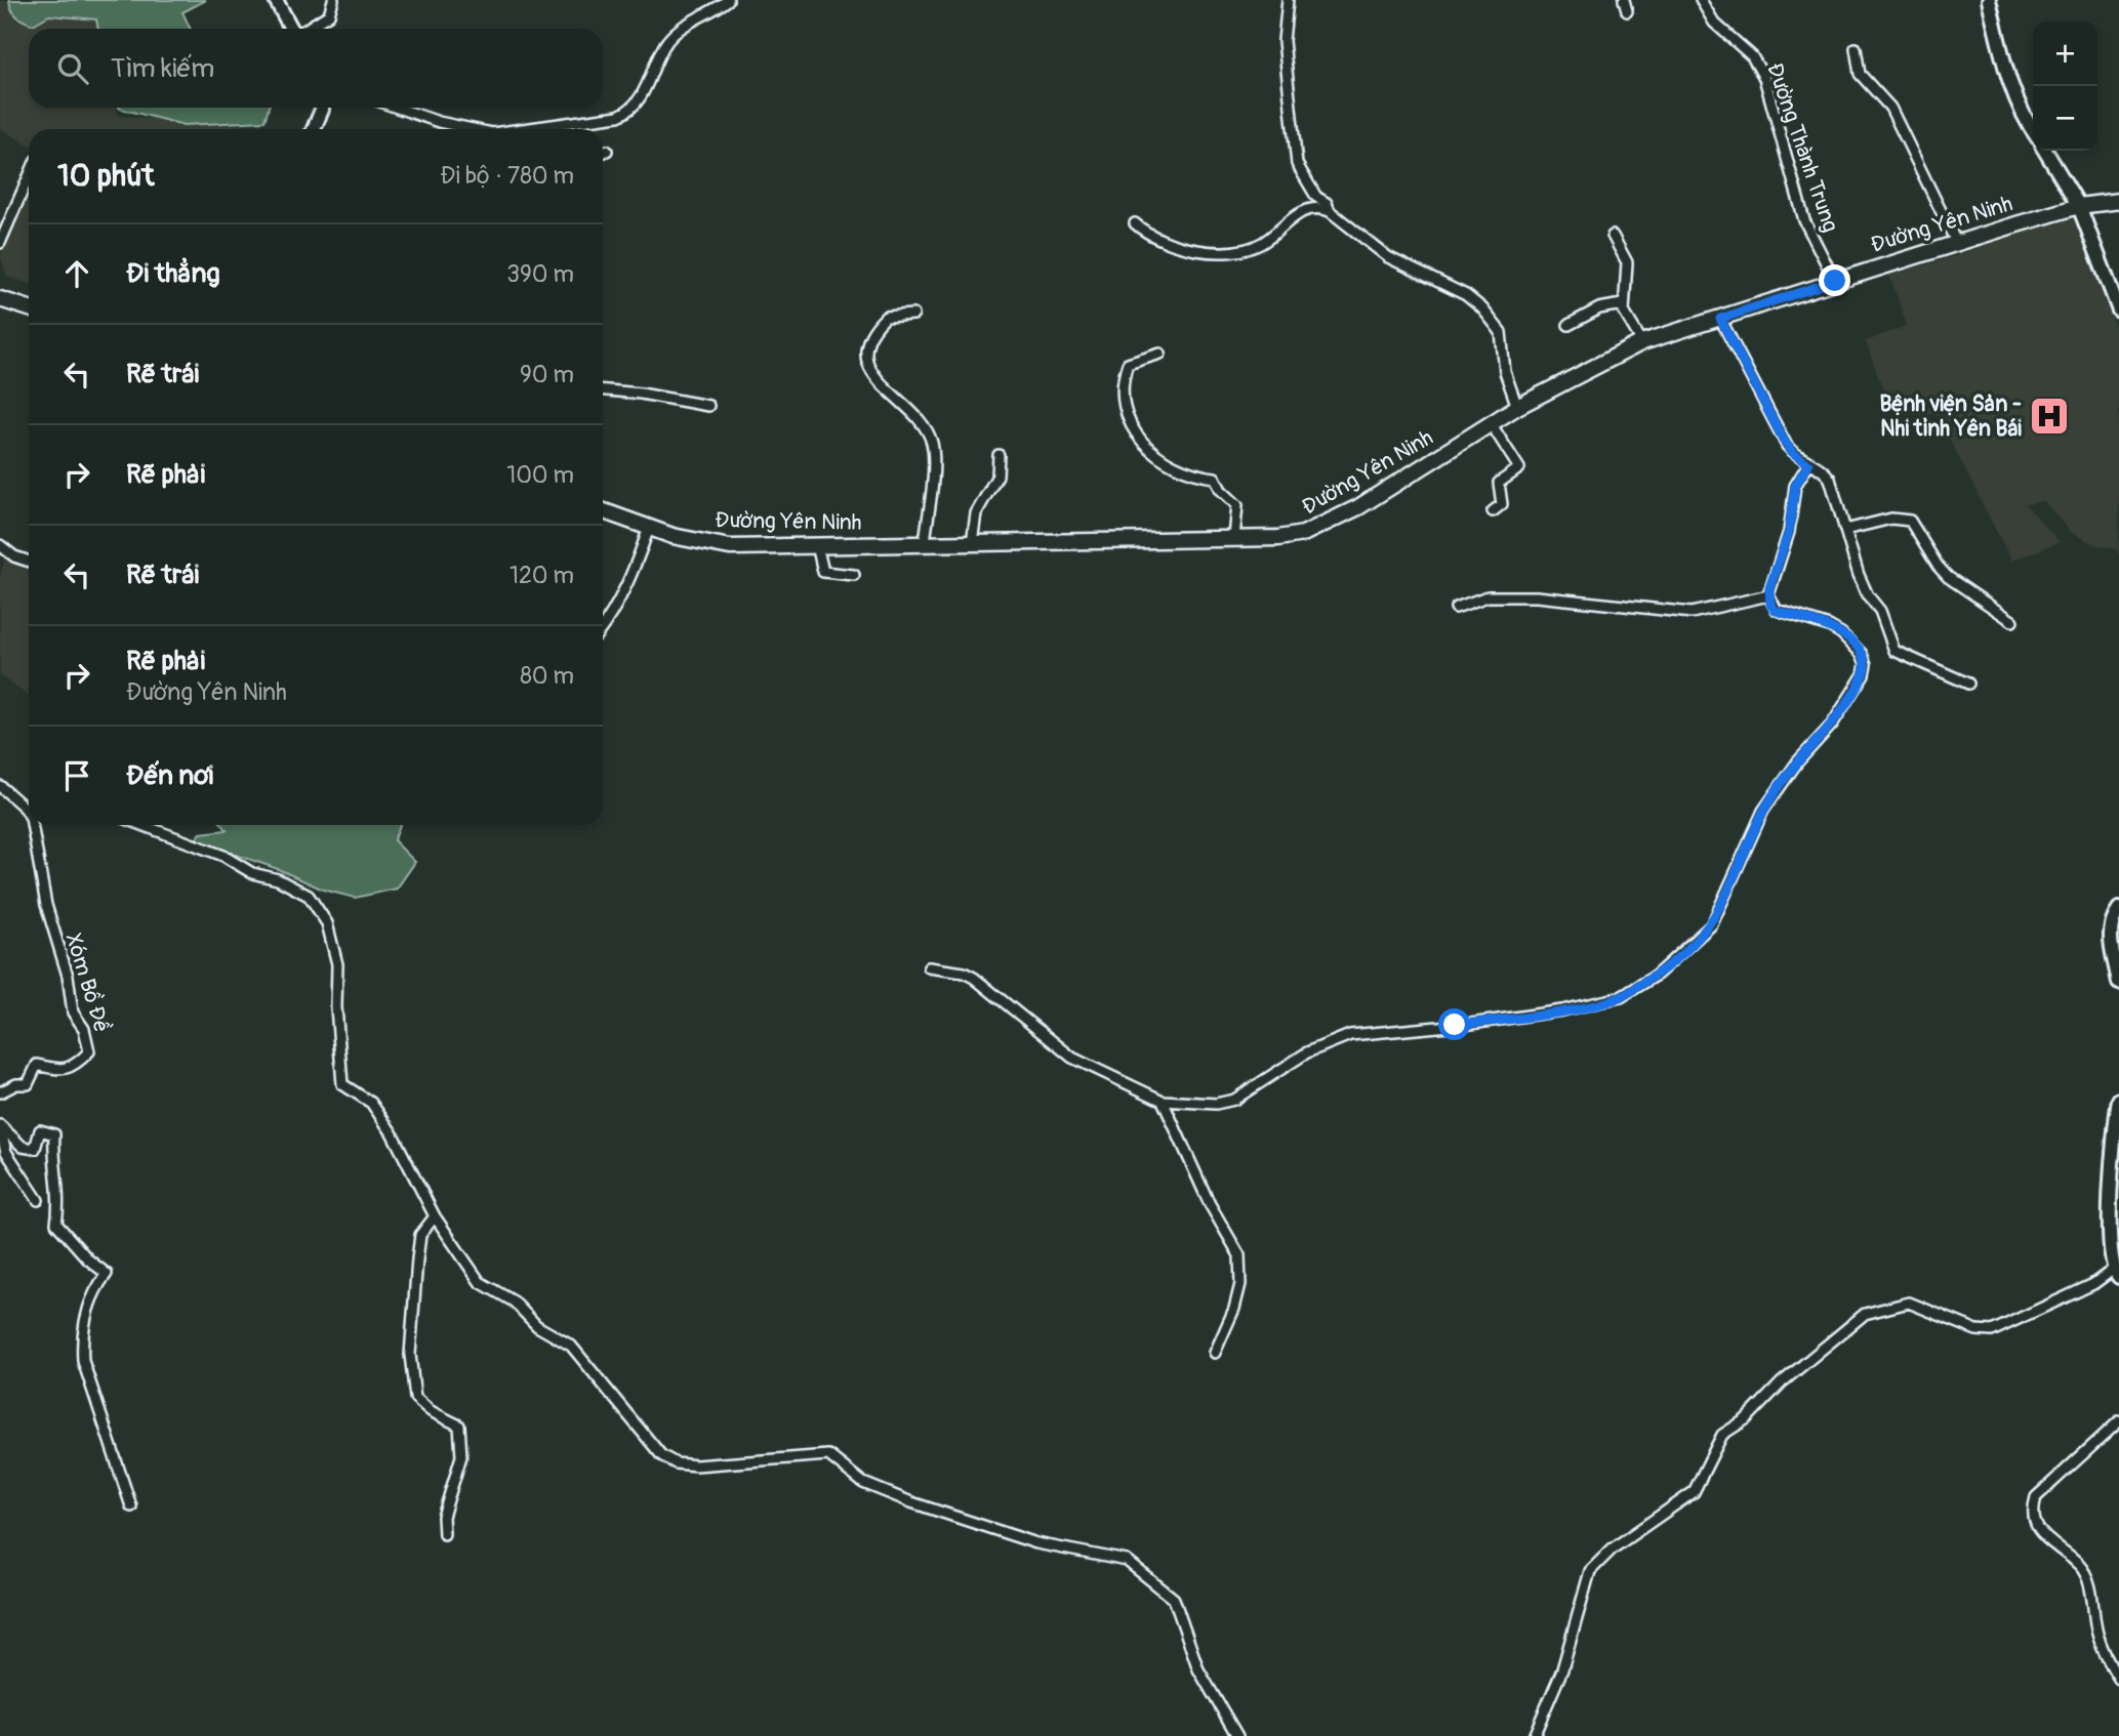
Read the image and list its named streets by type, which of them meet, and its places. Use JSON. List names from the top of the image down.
{
  "streets": {
    "main road": ["Đường Yên Ninh"],
    "street": ["Đường Thành Trung", "Xóm Bồ Đề"]
  },
  "crossings": [
    ["Đường Thành Trung", "Đường Yên Ninh"]
  ],
  "places": {
    "hospital": ["Bệnh viện Sản - Nhi tỉnh Yên Bái"]
  },
  "page": {
    "map_buttons": ["+", "−"],
    "search": "Tìm kiếm",
    "heading": ["10 phút", "Đi bộ · 780 m"],
    "list": [
      ["Đi thẳng", "390 m"],
      ["Rẽ trái", "90 m"],
      ["Rẽ phải", "100 m"],
      ["Rẽ trái", "120 m"],
      ["Rẽ phải", "Đường Yên Ninh", "80 m"],
      "Đến nơi"
    ]
  }
}
